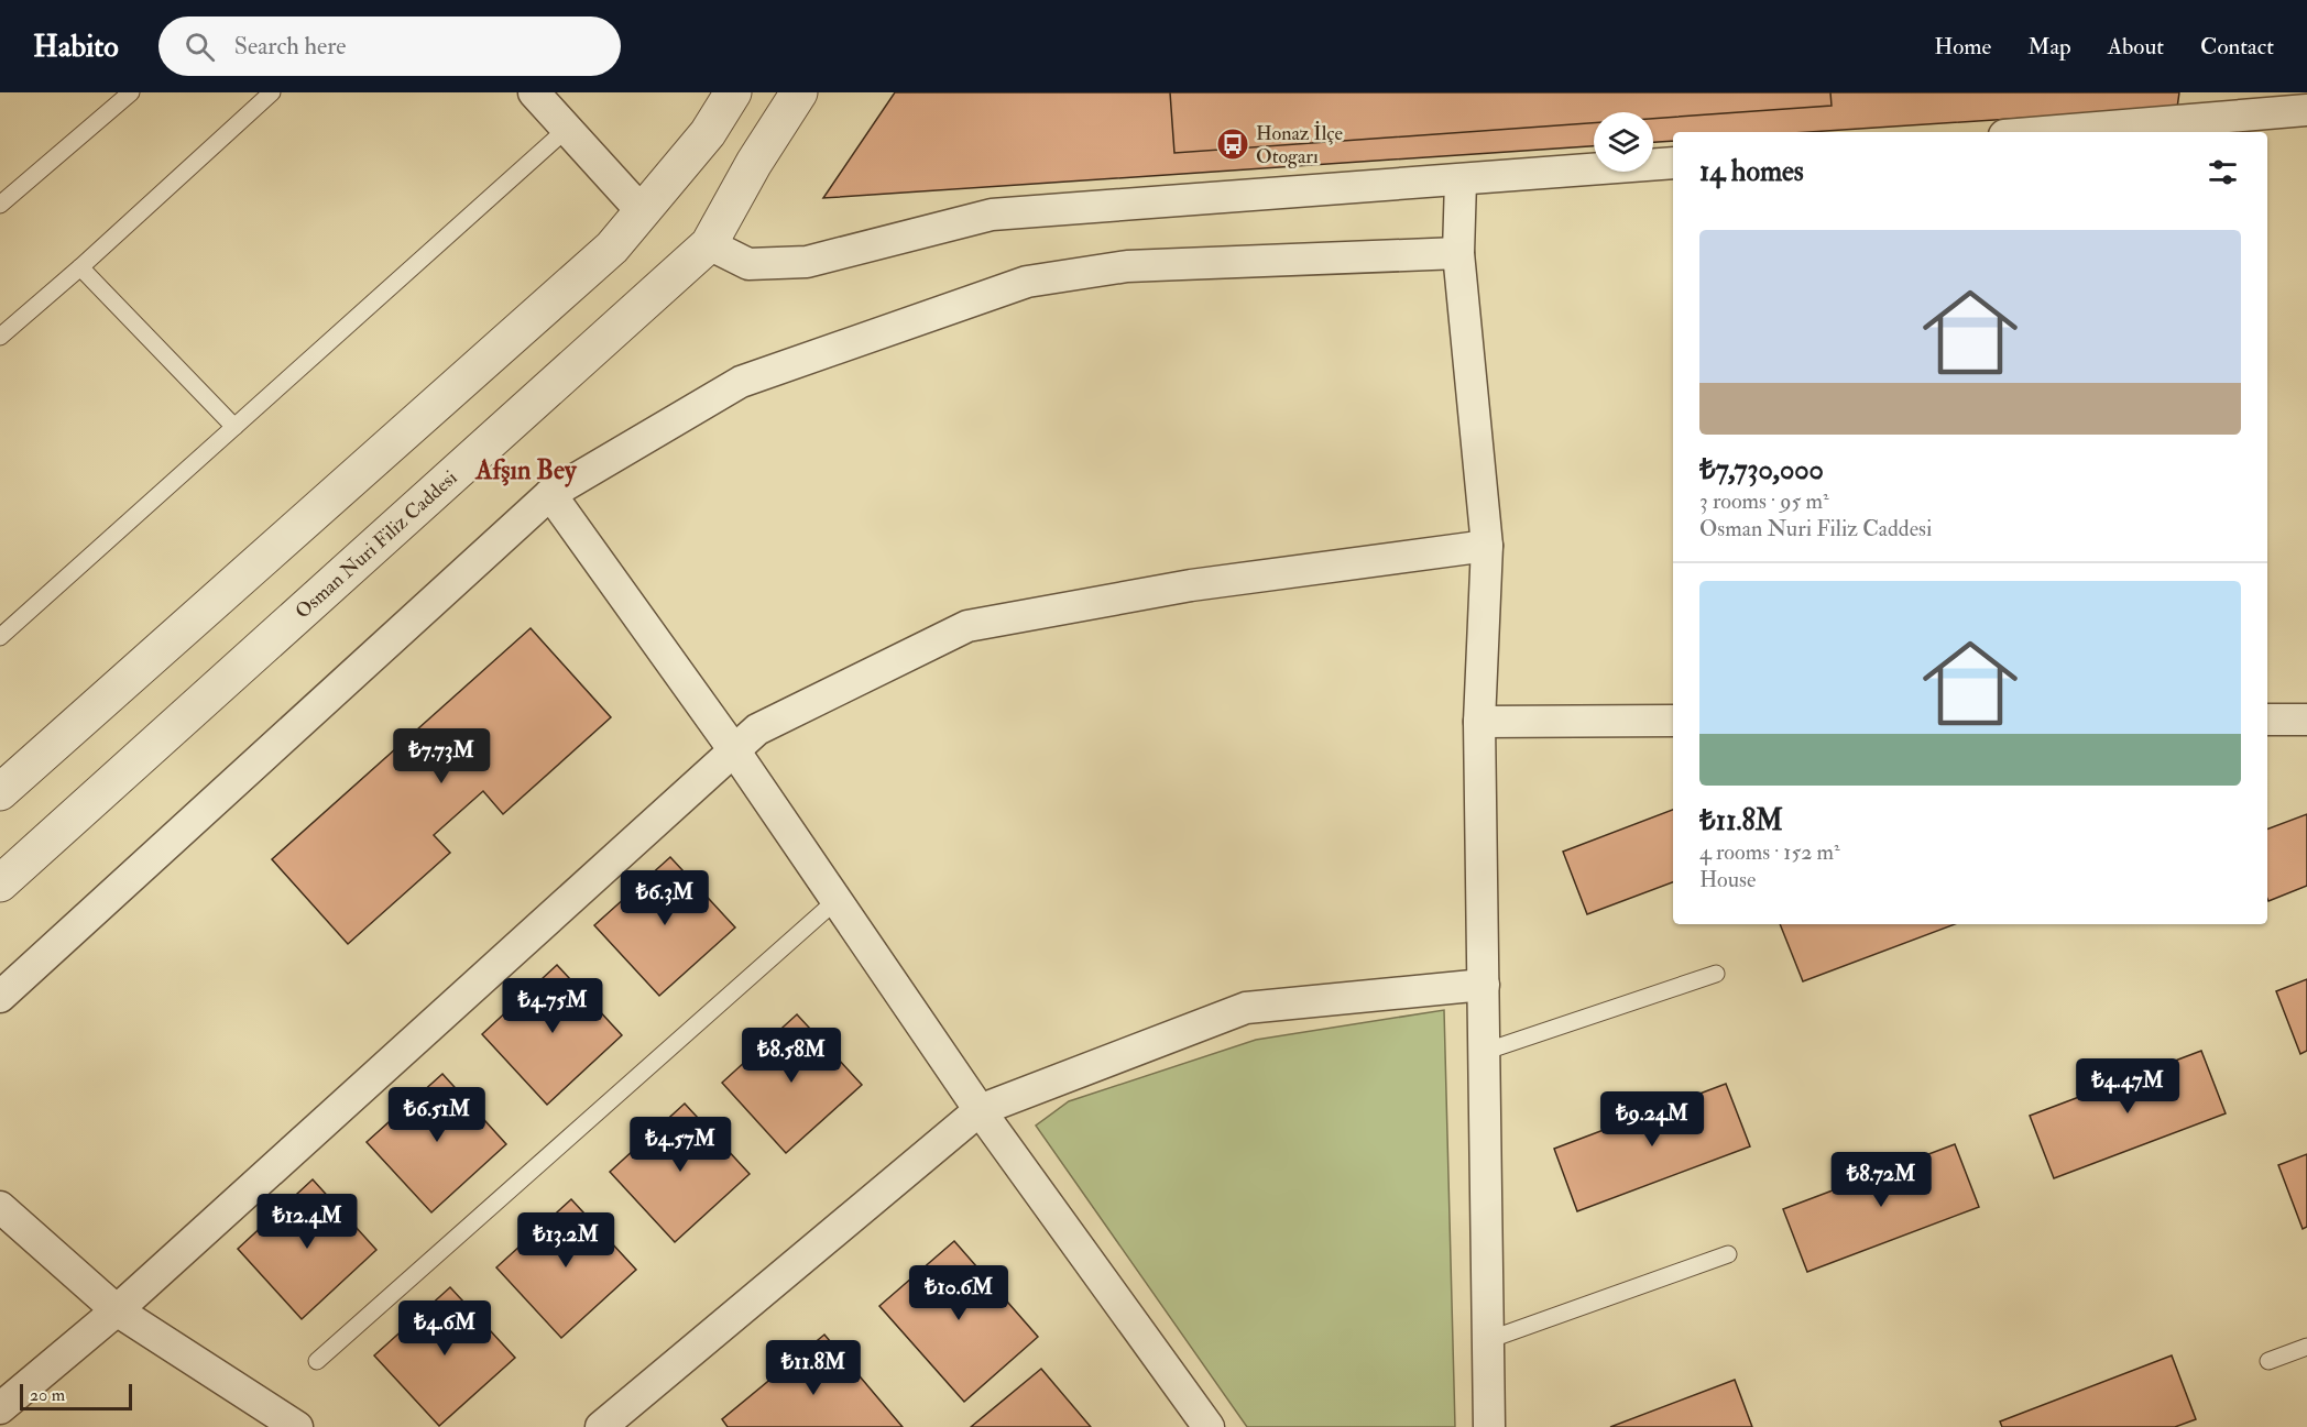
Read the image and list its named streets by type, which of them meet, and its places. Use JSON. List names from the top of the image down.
{
  "streets": {
    "street": ["Osman Nuri Filiz Caddesi"]
  },
  "districts": ["Afşın Bey"],
  "places": {
    "bus stop": ["Honaz İlçe Otogarı"]
  },
  "scale_bar": "20 m",
  "page": {
    "header": "Habito",
    "search": "Search here",
    "nav": [
      "Home",
      "Map",
      "About",
      "Contact"
    ],
    "heading": "14 homes",
    "list": [
      {
        "name": "₺7,730,000",
        "note": "3 rooms · 95 m² · Osman Nuri Filiz Caddesi"
      },
      {
        "name": "₺11.8M",
        "note": "4 rooms · 152 m² · House"
      }
    ],
    "price": [
      "₺7.73M",
      "₺6.3M",
      "₺4.75M",
      "₺8.58M",
      "₺4.47M",
      "₺6.51M",
      "₺9.24M",
      "₺4.57M",
      "₺8.72M",
      "₺12.4M",
      "₺13.2M",
      "₺10.6M",
      "₺4.6M",
      "₺11.8M"
    ],
    "scale": "20 m"
  }
}
